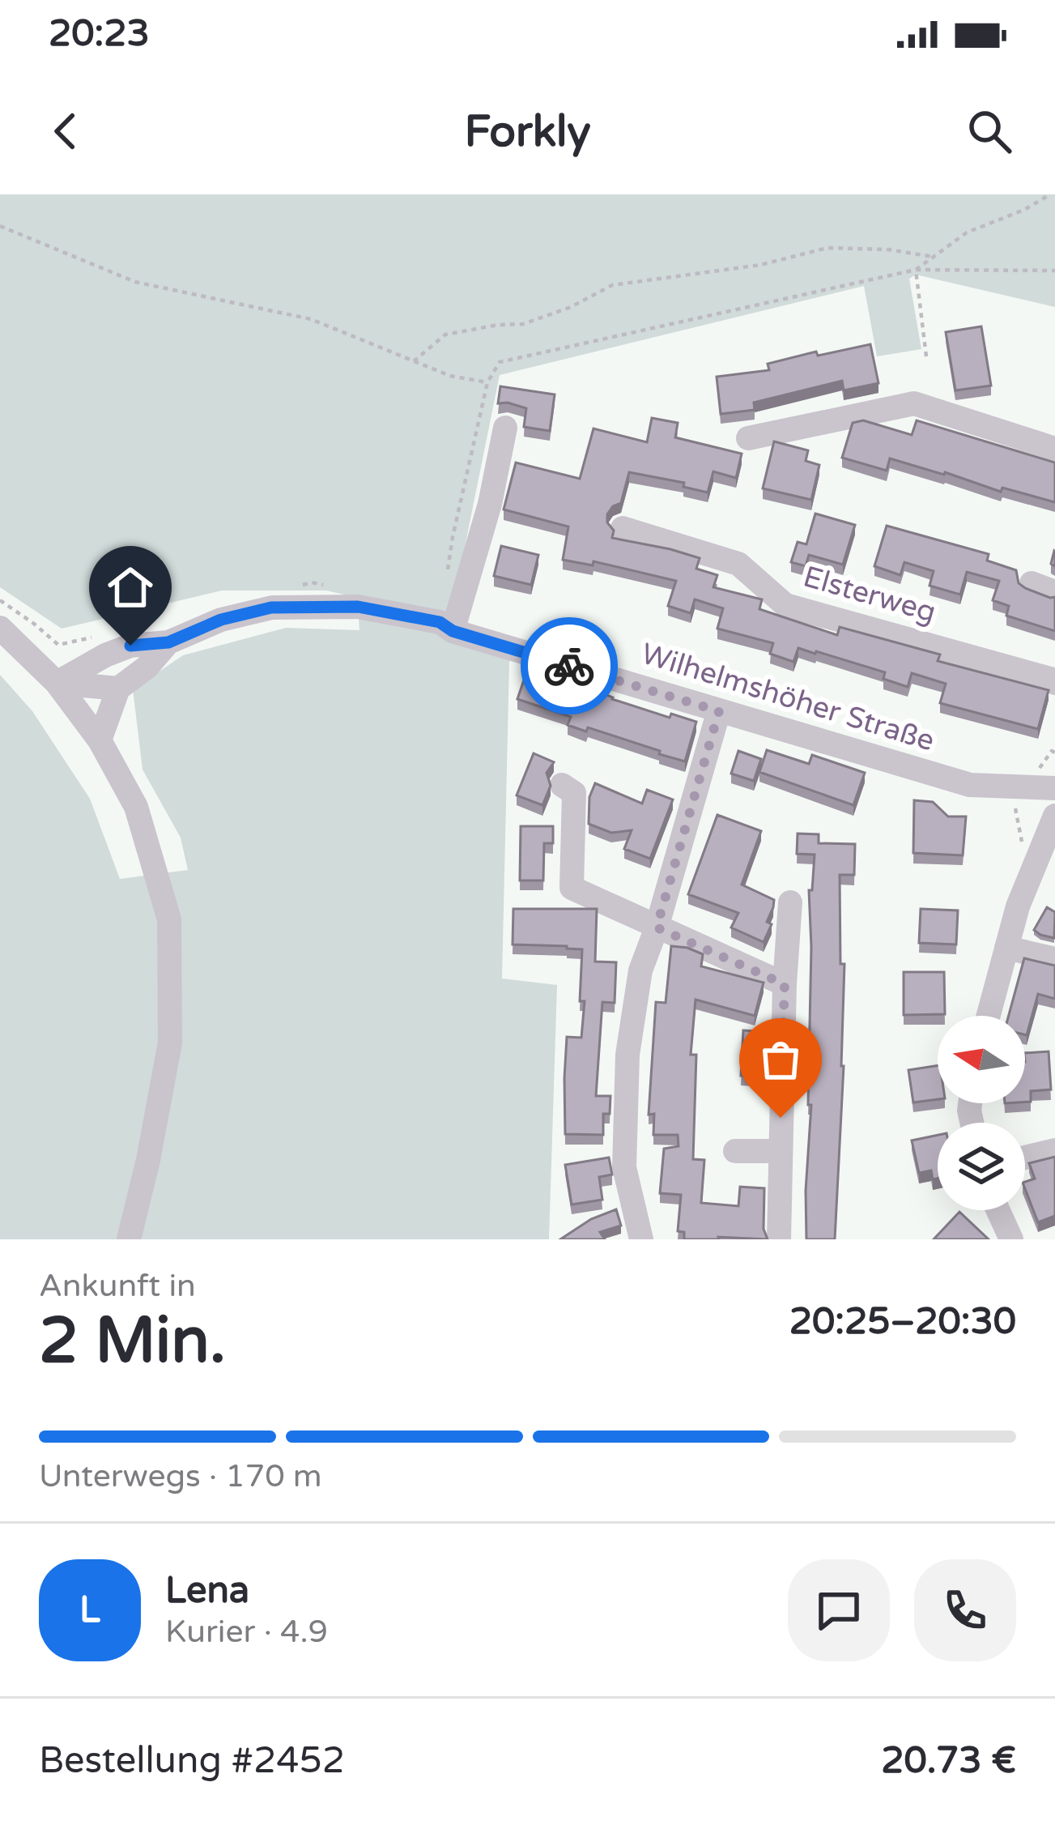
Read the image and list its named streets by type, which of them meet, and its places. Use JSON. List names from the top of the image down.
{
  "streets": {
    "street": ["Elsterweg", "Wilhelmshöher Straße"]
  },
  "north": "left",
  "page": {
    "status": "20:23",
    "header": "Forkly",
    "heading": ["2 Min.", "Ankunft in", "20:25–20:30"],
    "panel": [
      "Lena",
      "Kurier · 4.9",
      "Bestellung #2452",
      "20.73 €"
    ],
    "bar": "Unterwegs · 170 m",
    "round": "L"
  }
}
